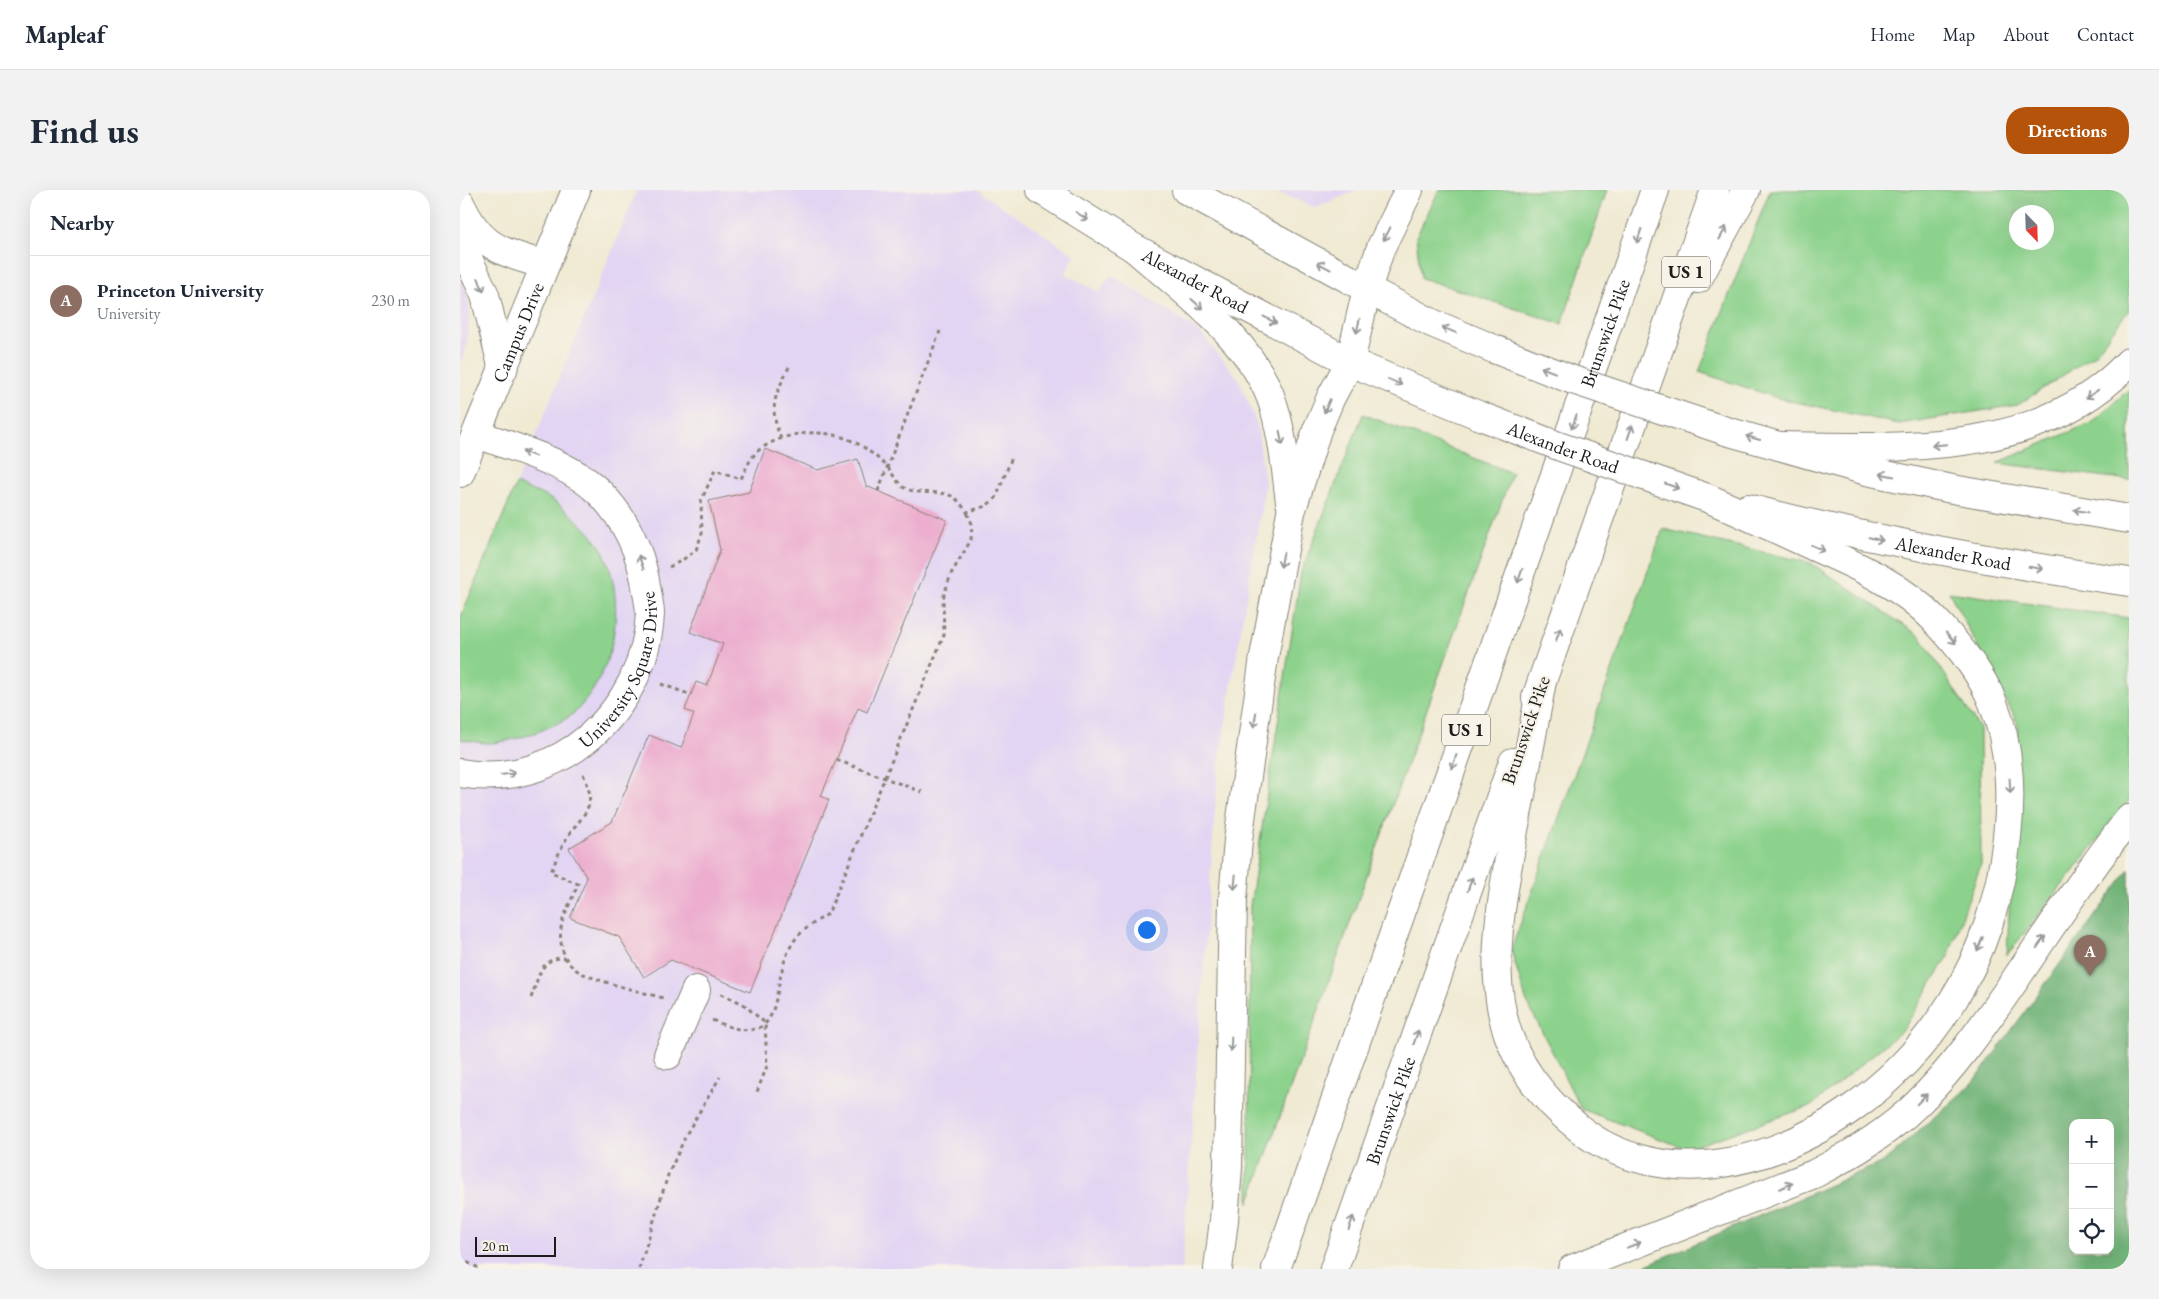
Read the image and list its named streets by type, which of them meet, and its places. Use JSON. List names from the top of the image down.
{
  "streets": {
    "main road": [
      "US 1",
      "Alexander Road",
      "Campus Drive",
      "Brunswick Pike",
      "University Square Drive"
    ]
  },
  "crossings": [
    ["Campus Drive", "University Square Drive"]
  ],
  "scale_bar": "20 m",
  "north": "bottom right",
  "page": {
    "header": "Mapleaf",
    "nav": [
      "Home",
      "Map",
      "About",
      "Contact"
    ],
    "buttons": "Directions",
    "title": "Find us",
    "heading": "Nearby",
    "list": [
      {
        "mark": "A",
        "name": "Princeton University",
        "note": "University",
        "value": "230 m"
      }
    ],
    "pins": "A",
    "map_buttons": ["+", "−"],
    "scale": "20 m"
  }
}
